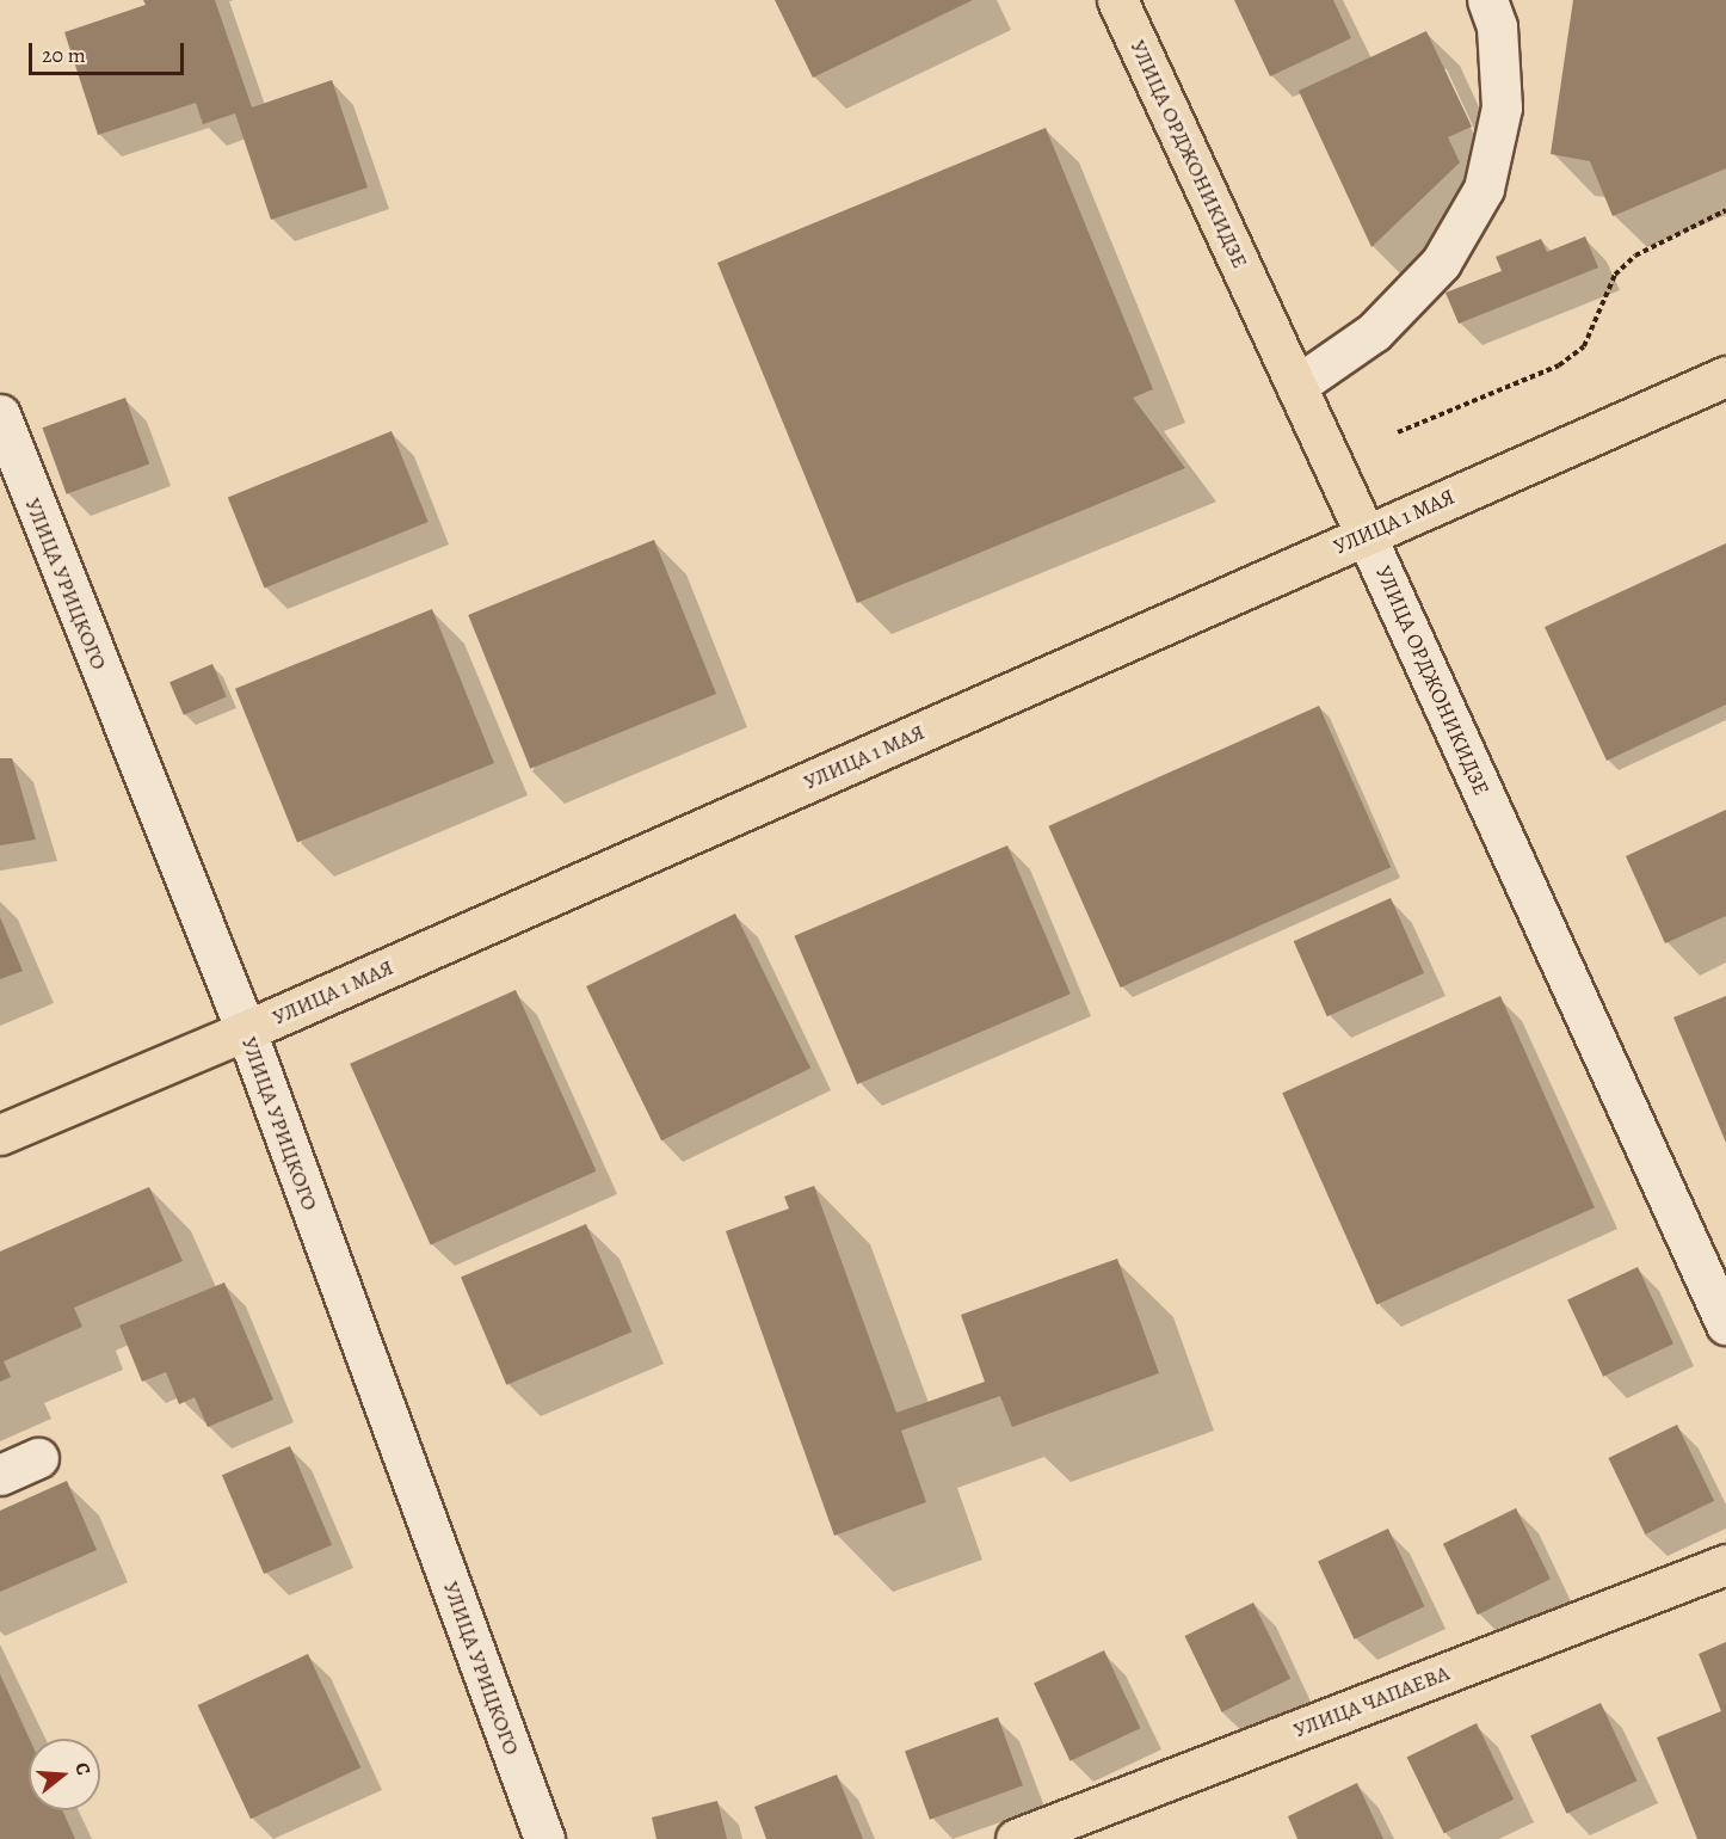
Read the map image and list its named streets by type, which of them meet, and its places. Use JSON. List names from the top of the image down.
{
  "streets": {
    "main road": ["УЛИЦА ОРДЖОНИКИДЗЕ", "УЛИЦА 1 МАЯ", "УЛИЦА ЧАПАЕВА"],
    "street": ["УЛИЦА УРИЦКОГО"]
  },
  "crossings": [
    ["УЛИЦА ОРДЖОНИКИДЗЕ", "УЛИЦА 1 МАЯ"],
    ["УЛИЦА 1 МАЯ", "УЛИЦА УРИЦКОГО"]
  ],
  "scale_bar": "20 m",
  "north": "right"
}
